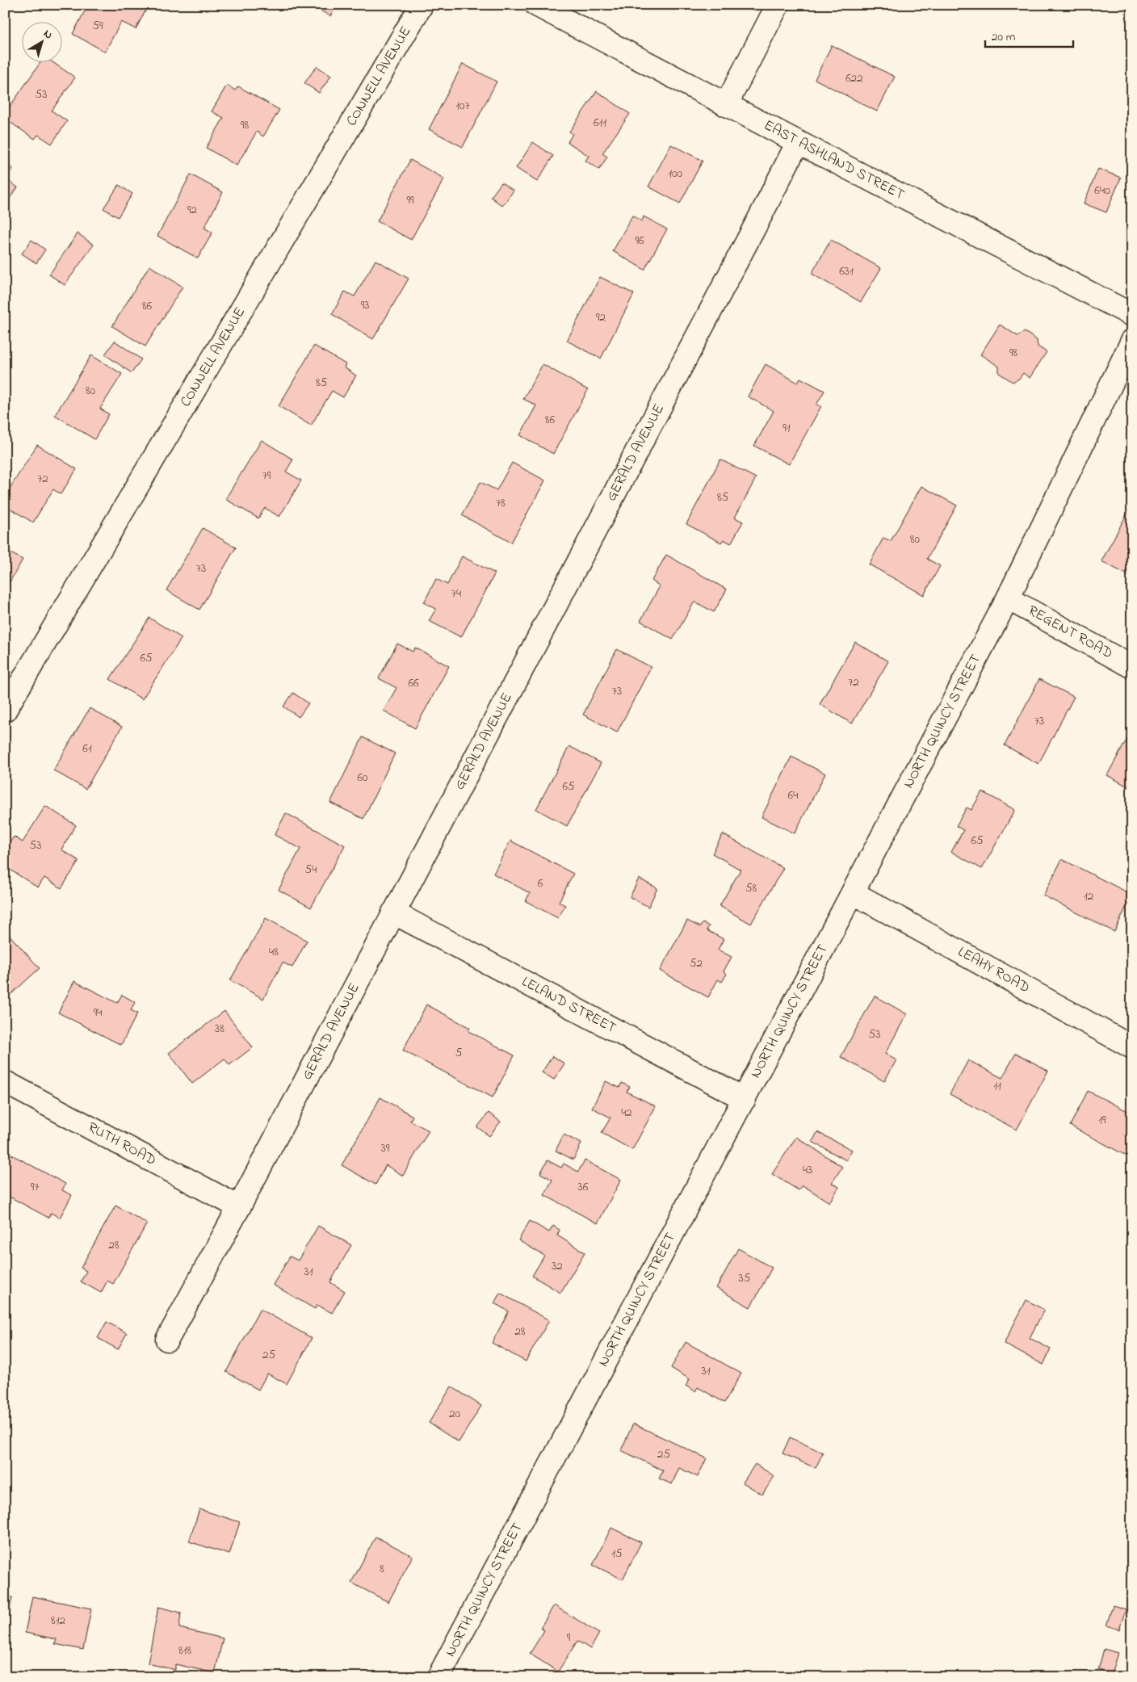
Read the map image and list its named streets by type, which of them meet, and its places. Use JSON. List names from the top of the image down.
{
  "streets": {
    "street": [
      "CONNELL AVENUE",
      "EAST ASHLAND STREET",
      "GERALD AVENUE",
      "REGENT ROAD",
      "NORTH QUINCY STREET",
      "LEAHY ROAD",
      "LELAND STREET",
      "RUTH ROAD"
    ]
  },
  "crossings": [
    ["EAST ASHLAND STREET", "GERALD AVENUE"],
    ["GERALD AVENUE", "LELAND STREET"],
    ["GERALD AVENUE", "RUTH ROAD"],
    ["REGENT ROAD", "NORTH QUINCY STREET"],
    ["NORTH QUINCY STREET", "LEAHY ROAD"],
    ["NORTH QUINCY STREET", "LELAND STREET"]
  ],
  "house_numbers": [
    "59",
    "622",
    "53",
    "107",
    "611",
    "98",
    "100",
    "640",
    "99",
    "92",
    "96",
    "631",
    "93",
    "86",
    "92",
    "98",
    "85",
    "80",
    "86",
    "91",
    "79",
    "72",
    "85",
    "78",
    "80",
    "73",
    "74",
    "65",
    "72",
    "66",
    "73",
    "73",
    "61",
    "60",
    "65",
    "64",
    "65",
    "53",
    "54",
    "6",
    "58",
    "12",
    "48",
    "52",
    "94",
    "38",
    "53",
    "5",
    "11",
    "42",
    "19",
    "39",
    "43",
    "97",
    "36",
    "28",
    "32",
    "31",
    "35",
    "28",
    "25",
    "31",
    "20",
    "25",
    "15",
    "8",
    "812",
    "9",
    "818"
  ],
  "scale_bar": "20 m",
  "north": "top right"
}
